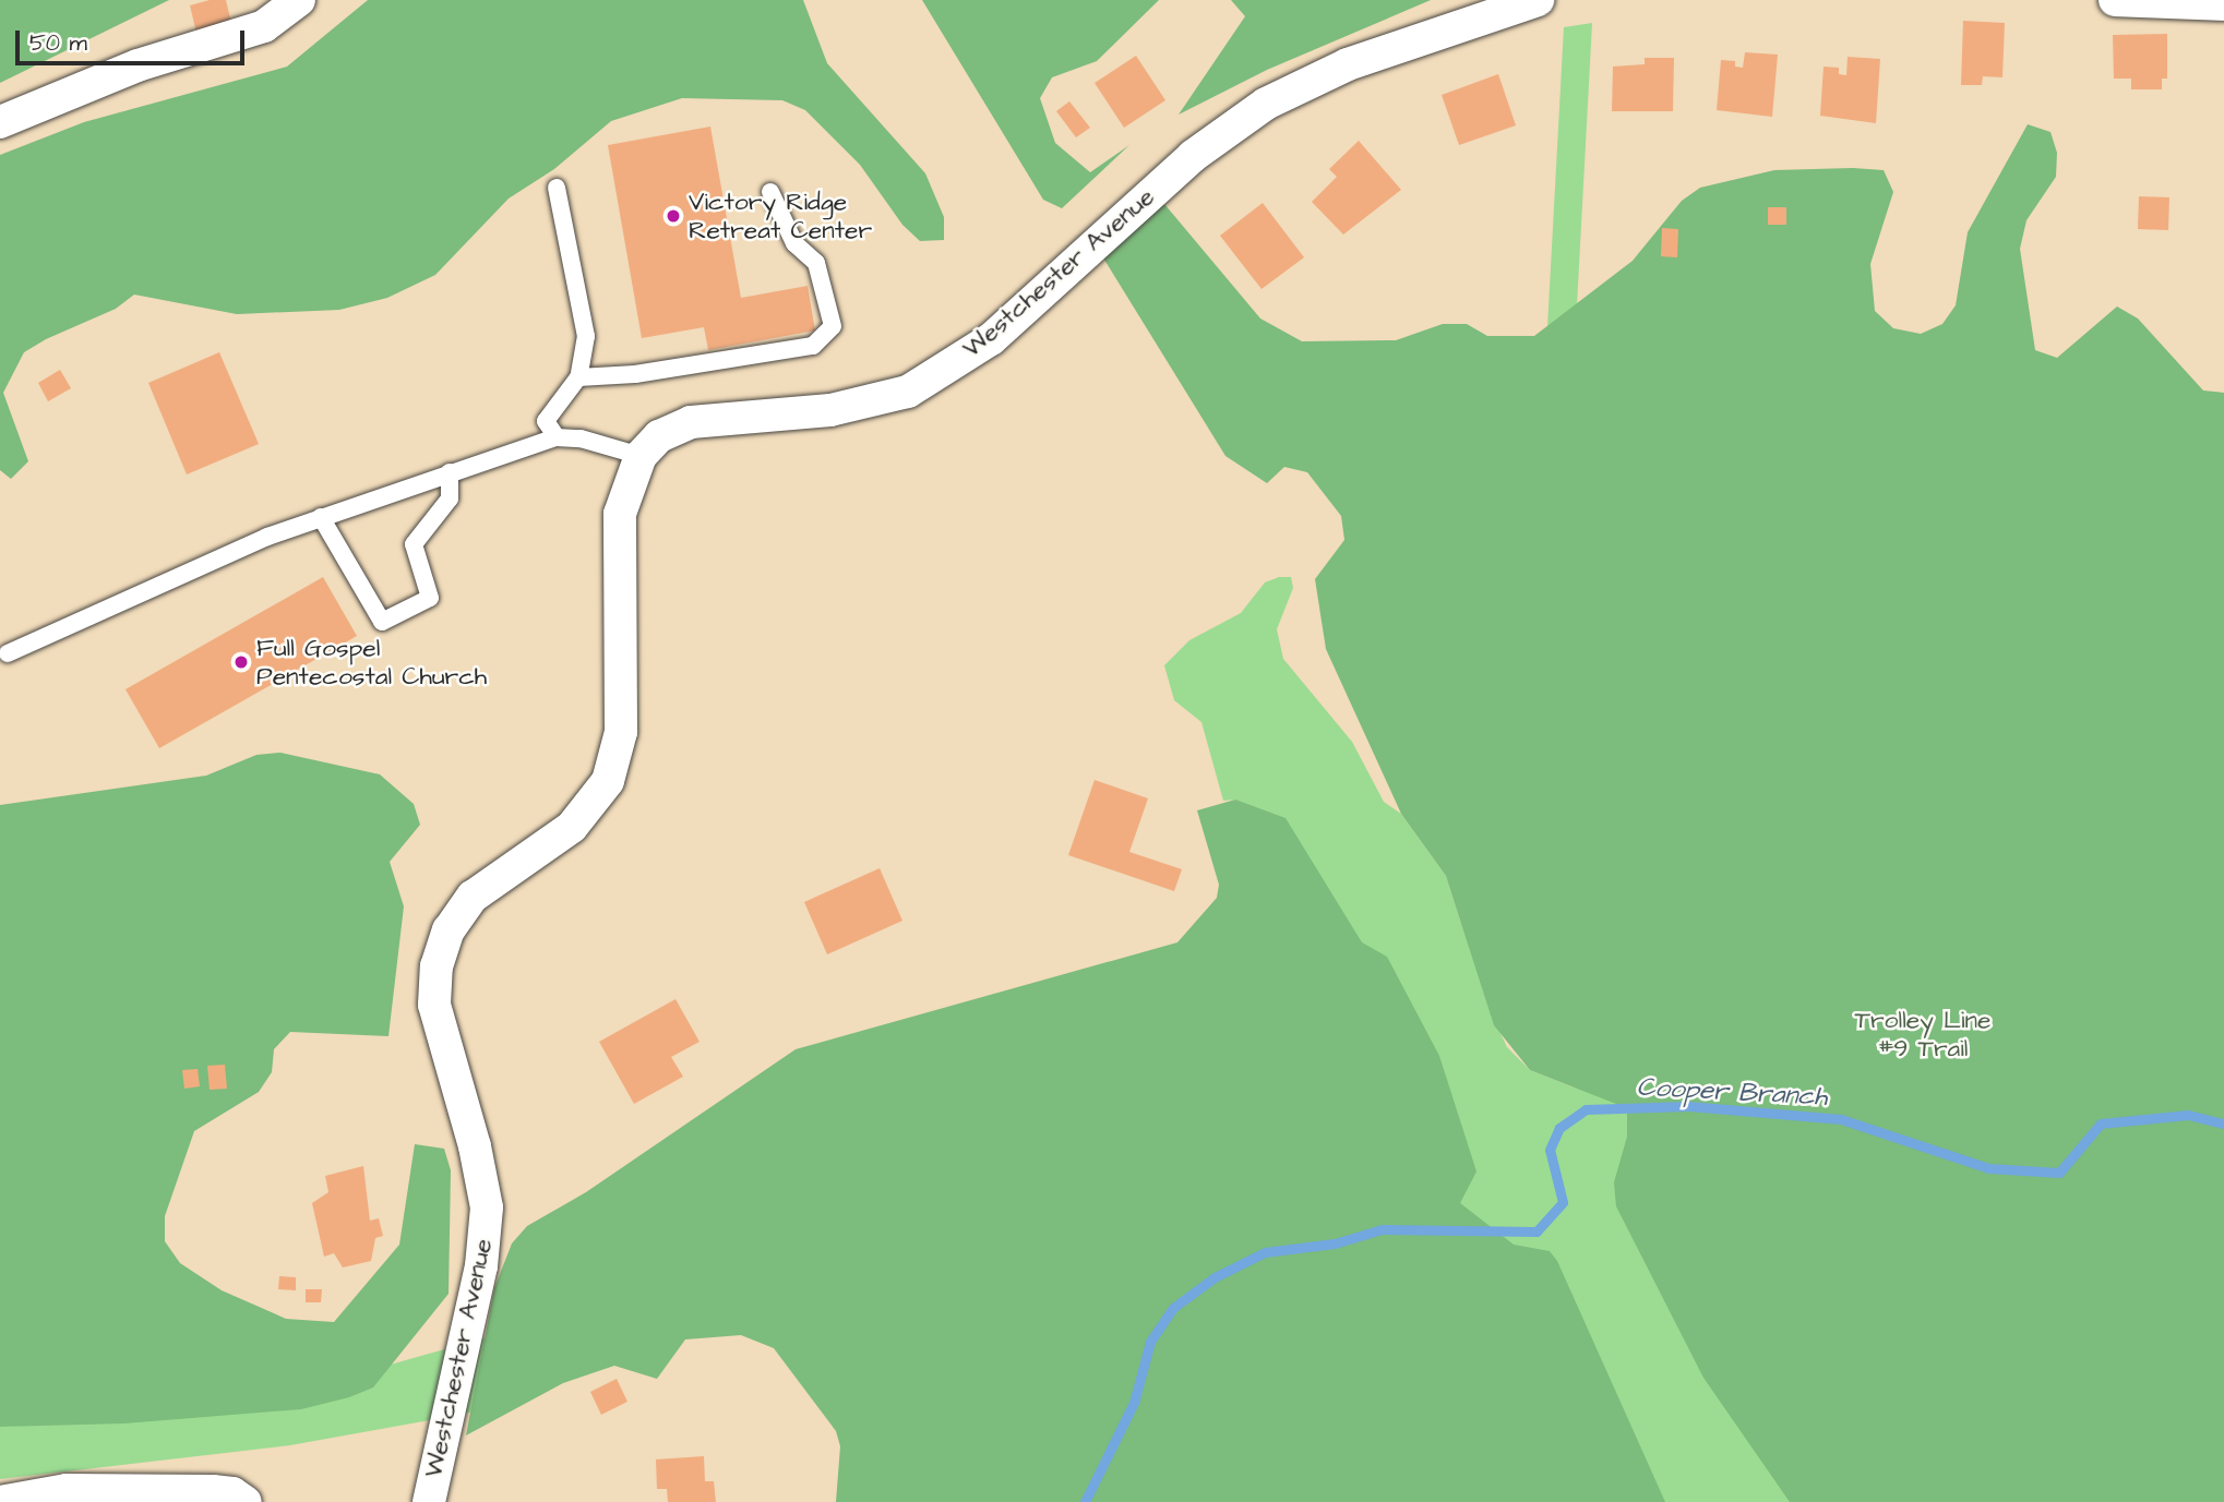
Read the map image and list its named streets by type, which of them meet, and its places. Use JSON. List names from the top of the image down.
{
  "streets": {
    "street": ["Westchester Avenue"]
  },
  "water": ["Cooper Branch"],
  "parks": ["Trolley Line #9 Trail"],
  "places": ["Victory Ridge Retreat Center", "Full Gospel Pentecostal Church"],
  "scale_bar": "50 m"
}
